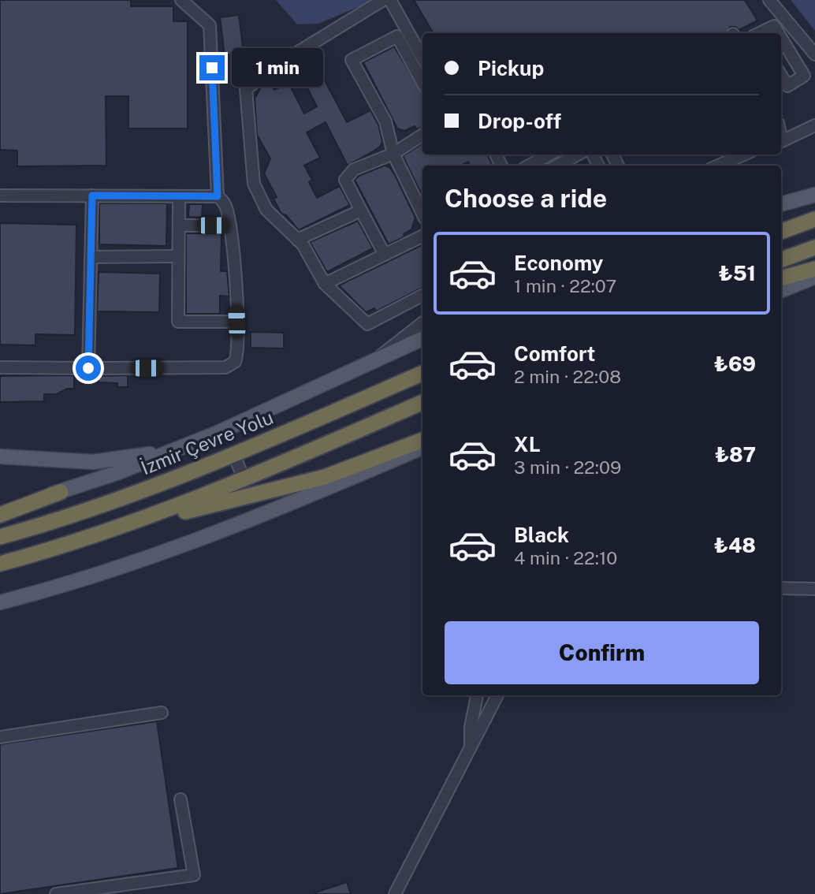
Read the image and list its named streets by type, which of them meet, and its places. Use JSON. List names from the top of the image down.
{
  "streets": {
    "highway": ["İzmir Çevre Yolu"]
  },
  "page": {
    "banner": ["Pickup", "Drop-off"],
    "bubble": "1 min",
    "heading": "Choose a ride",
    "list": [
      {
        "name": "Economy",
        "note": "1 min · 22:07",
        "value": "₺51"
      },
      {
        "name": "Comfort",
        "note": "2 min · 22:08",
        "value": "₺69"
      },
      {
        "name": "XL",
        "note": "3 min · 22:09",
        "value": "₺87"
      },
      {
        "name": "Black",
        "note": "4 min · 22:10",
        "value": "₺48"
      }
    ],
    "buttons": "Confirm"
  }
}
